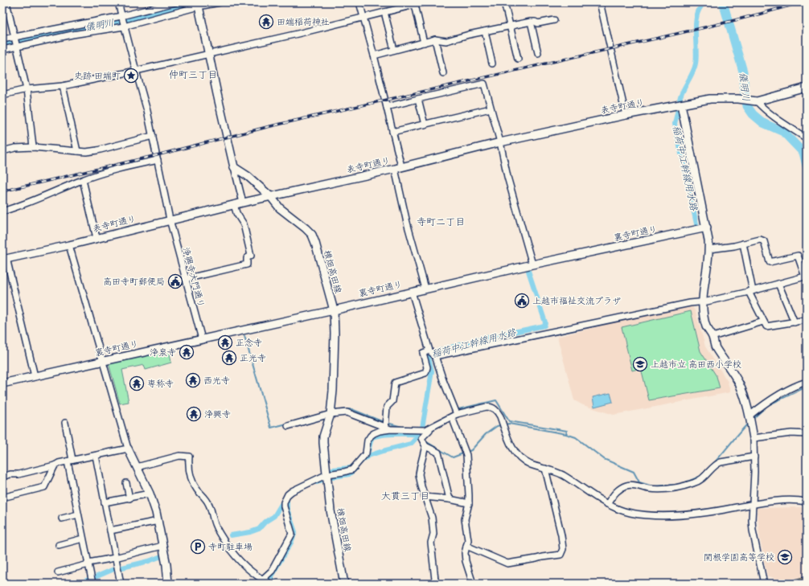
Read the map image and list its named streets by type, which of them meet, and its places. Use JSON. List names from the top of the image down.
{
  "streets": {
    "street": [
      "表寺町通り",
      "裏寺町通り",
      "横畑高田線",
      "浄興寺大門通り"
    ]
  },
  "crossings": [
    ["表寺町通り", "横畑高田線"],
    ["表寺町通り", "浄興寺大門通り"],
    ["裏寺町通り", "横畑高田線"],
    ["裏寺町通り", "浄興寺大門通り"]
  ],
  "districts": ["仲町三丁目", "寺町二丁目", "大貫三丁目"],
  "water": ["儀明川", "稲荷中江幹線用水路"],
  "places": {
    "temple": [
      "田端稲荷神社",
      "正念寺",
      "浄泉寺",
      "正光寺",
      "西光寺",
      "専称寺",
      "浄興寺"
    ],
    "place": ["史跡 田端町"],
    "public building": ["高田寺町郵便局", "上越市福祉交流プラザ"],
    "school or university": ["上越市立 高田西小学校", "関根学園高等学校"],
    "parking": ["寺町駐車場"]
  }
}
